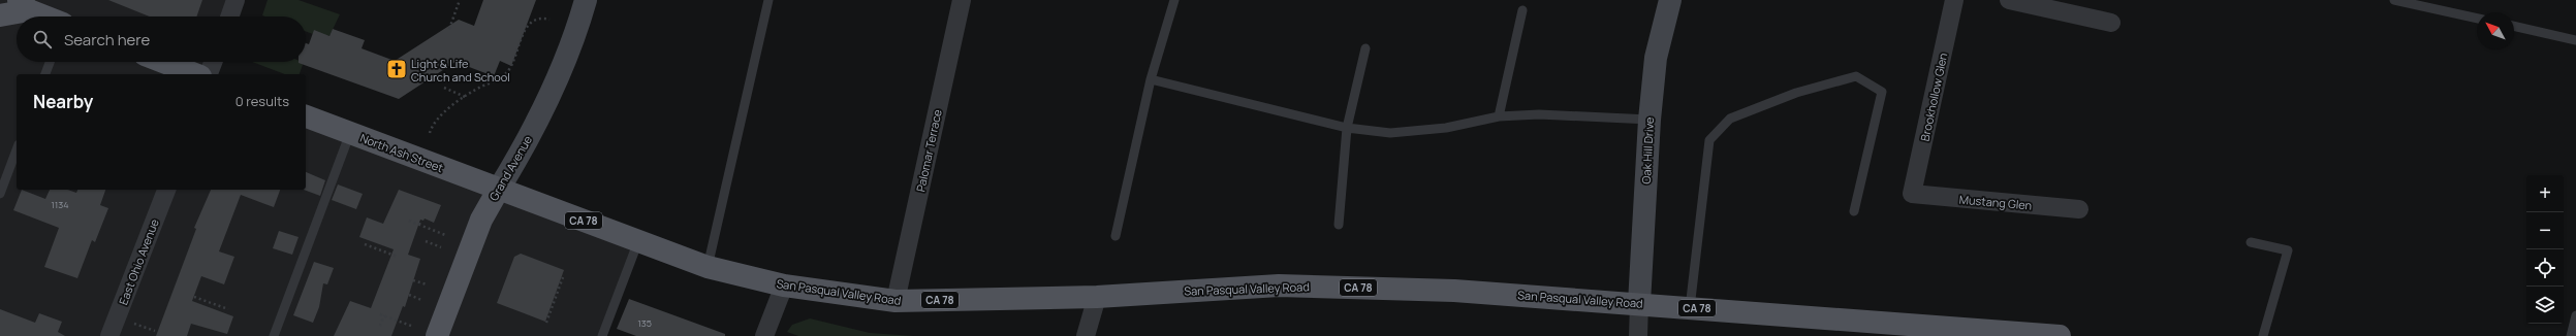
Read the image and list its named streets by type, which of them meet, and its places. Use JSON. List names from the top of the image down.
{
  "streets": {
    "main road": [
      "North Ash Street",
      "Grand Avenue",
      "CA 78",
      "San Pasqual Valley Road"
    ],
    "street": [
      "Brookhollow Glen",
      "Palomar Terrace",
      "Oak Hill Drive",
      "Mustang Glen",
      "East Ohio Avenue"
    ]
  },
  "crossings": [
    ["Brookhollow Glen", "Mustang Glen"],
    ["Palomar Terrace", "San Pasqual Valley Road"],
    ["Oak Hill Drive", "San Pasqual Valley Road"],
    ["North Ash Street", "Grand Avenue"],
    ["North Ash Street", "San Pasqual Valley Road"],
    ["Grand Avenue", "San Pasqual Valley Road"]
  ],
  "places": {
    "church": ["Light & Life Church and School"]
  },
  "house_numbers": ["1134", "135"],
  "north": "top left",
  "page": {
    "search": "Search here",
    "heading": ["Nearby", "0 results"],
    "map_buttons": ["+", "−"]
  }
}
